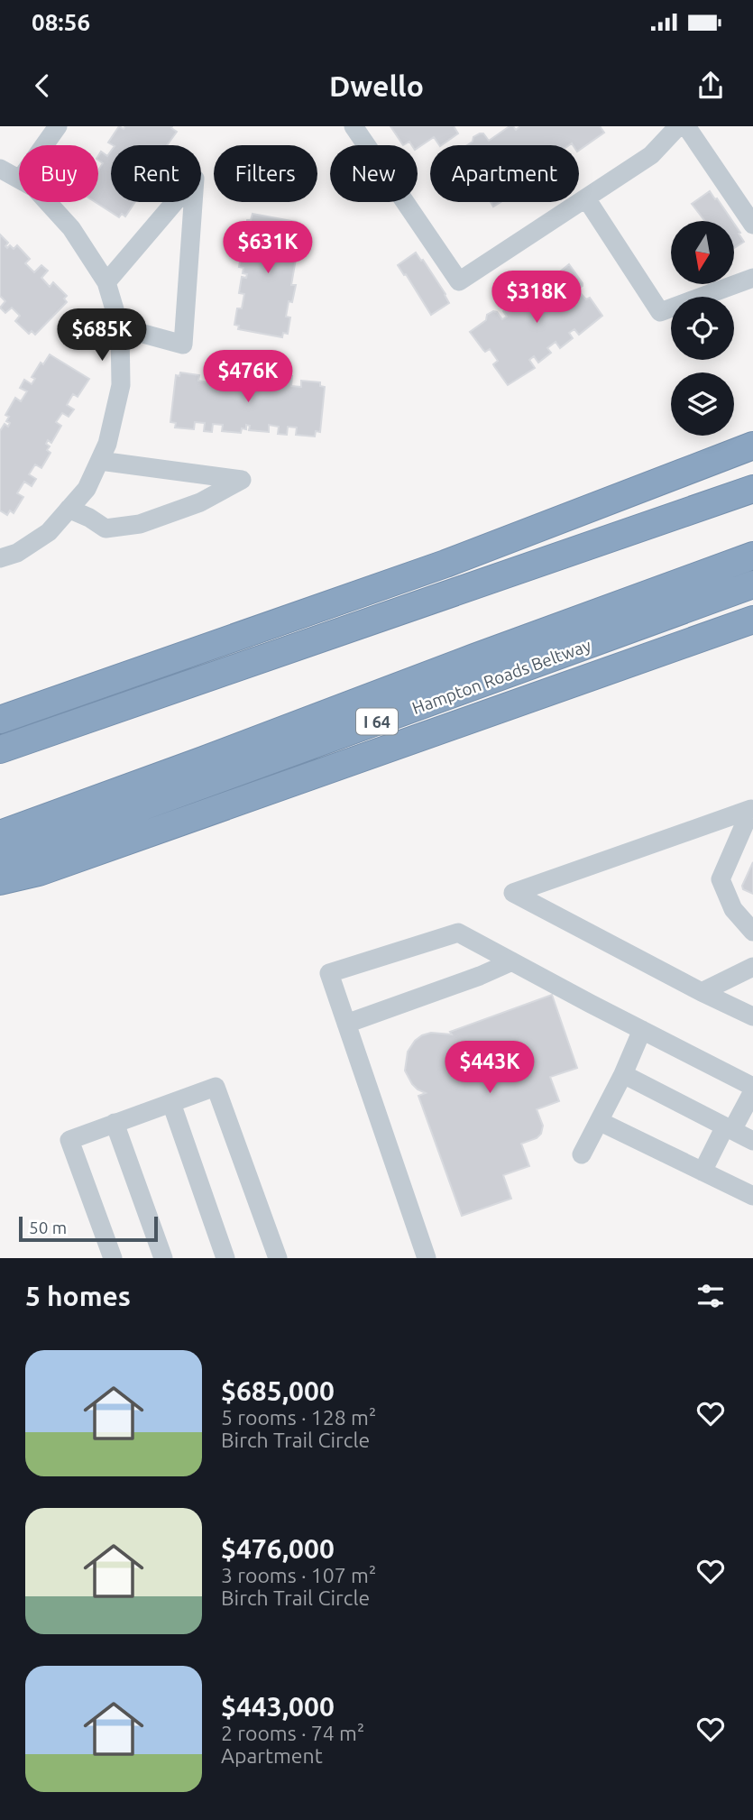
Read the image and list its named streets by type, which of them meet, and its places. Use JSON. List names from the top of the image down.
{
  "streets": {
    "highway": ["Hampton Roads Beltway", "I 64"]
  },
  "scale_bar": "50 m",
  "north": "bottom",
  "page": {
    "status": "08:56",
    "header": "Dwello",
    "chip": [
      "Buy",
      "Rent",
      "Filters",
      "New",
      "Apartment"
    ],
    "price": [
      "$631K",
      "$318K",
      "$685K",
      "$476K",
      "$443K"
    ],
    "scale": "50 m",
    "heading": "5 homes",
    "list": [
      {
        "name": "$685,000",
        "note": "5 rooms · 128 m² · Birch Trail Circle"
      },
      {
        "name": "$476,000",
        "note": "3 rooms · 107 m² · Birch Trail Circle"
      },
      {
        "name": "$443,000",
        "note": "2 rooms · 74 m² · Apartment"
      }
    ]
  }
}
